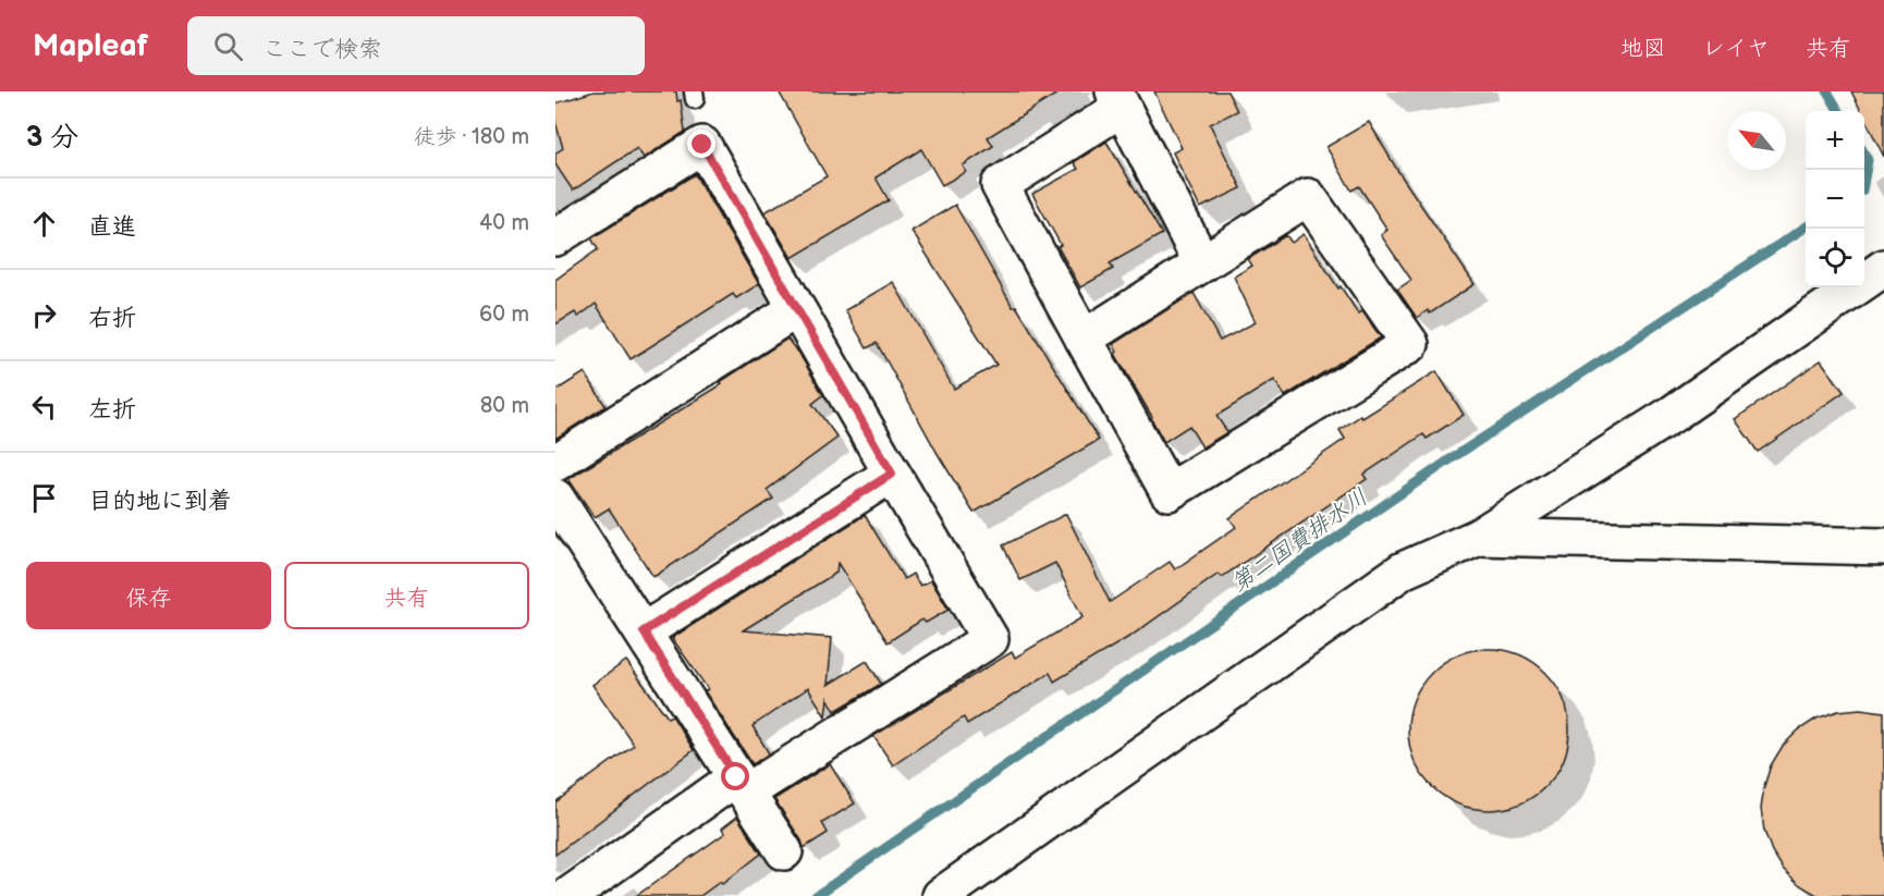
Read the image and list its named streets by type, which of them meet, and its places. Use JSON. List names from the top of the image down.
{
  "water": ["第二国費排水川"],
  "north": "top left",
  "page": {
    "header": "Mapleaf",
    "search": "ここで検索",
    "nav": ["地図", "レイヤ", "共有"],
    "heading": ["3 分", "徒歩 · 180 m"],
    "map_buttons": ["+", "−"],
    "list": [
      ["直進", "40 m"],
      ["右折", "60 m"],
      ["左折", "80 m"],
      "目的地に到着"
    ],
    "buttons": ["保存", "共有"]
  }
}
